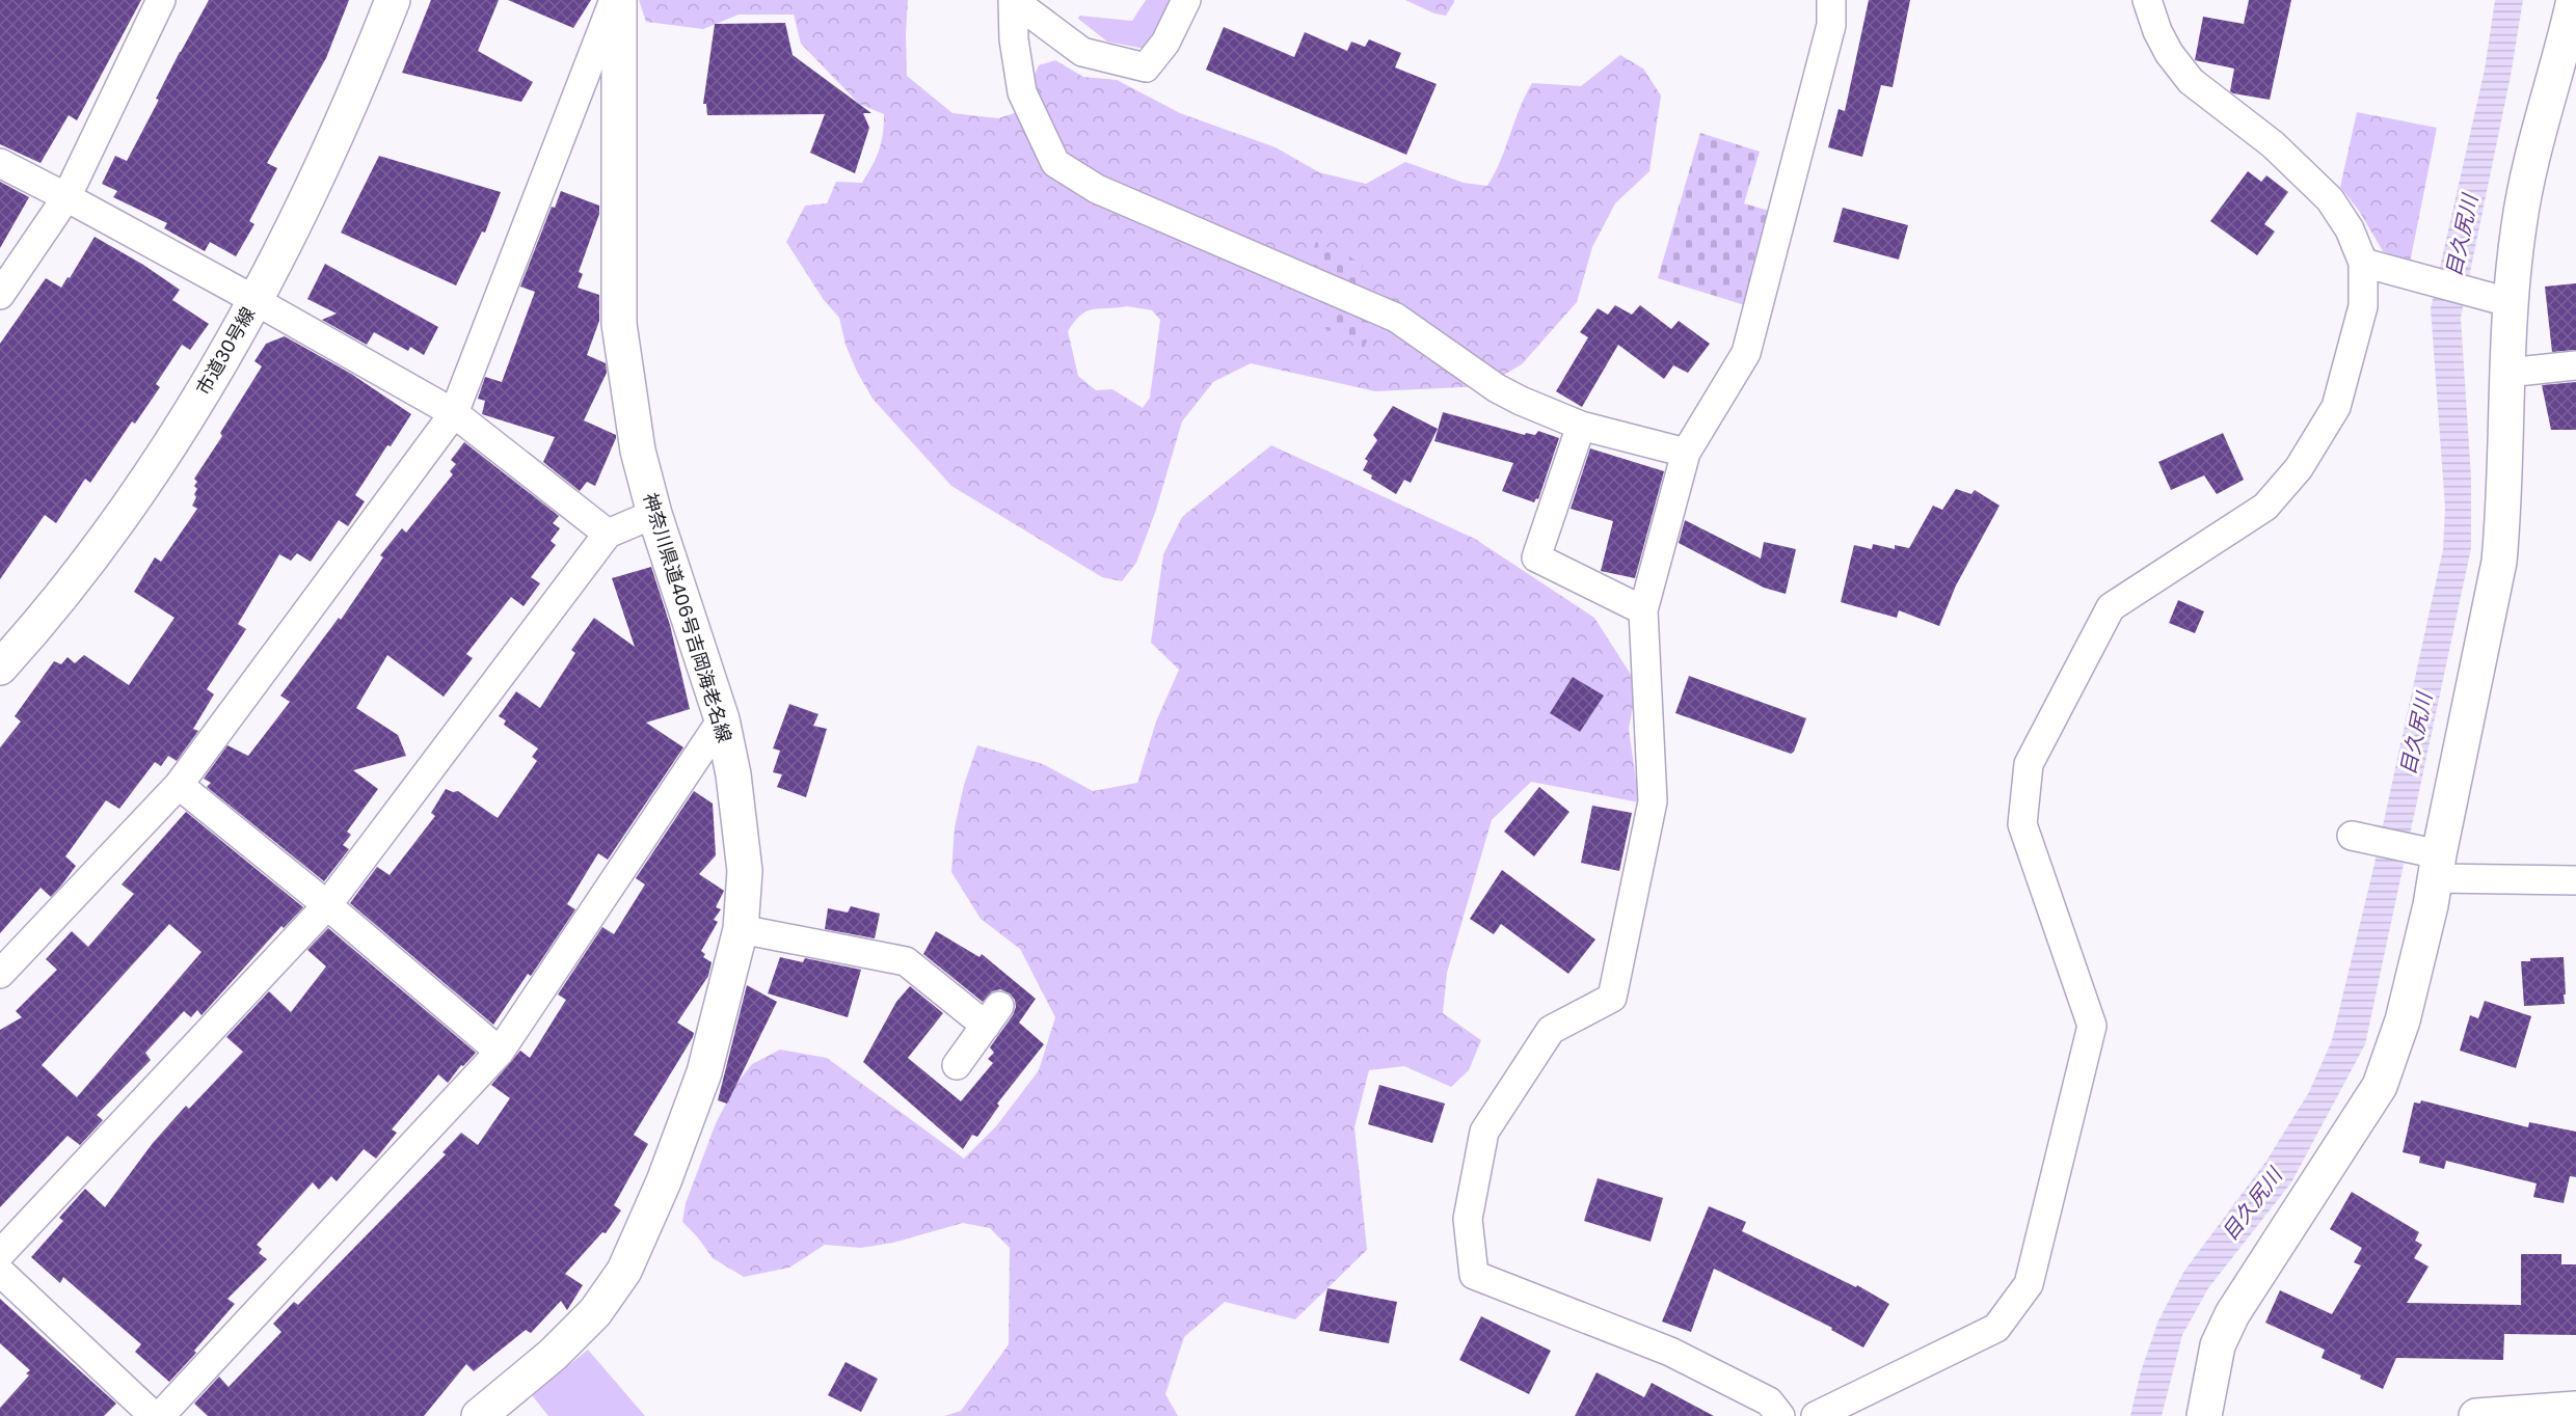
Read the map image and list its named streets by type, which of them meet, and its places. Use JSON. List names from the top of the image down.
{
  "streets": {
    "street": ["市道30号線", "神奈川県道406号吉岡海老名線"]
  },
  "water": ["目久尻川"]
}
